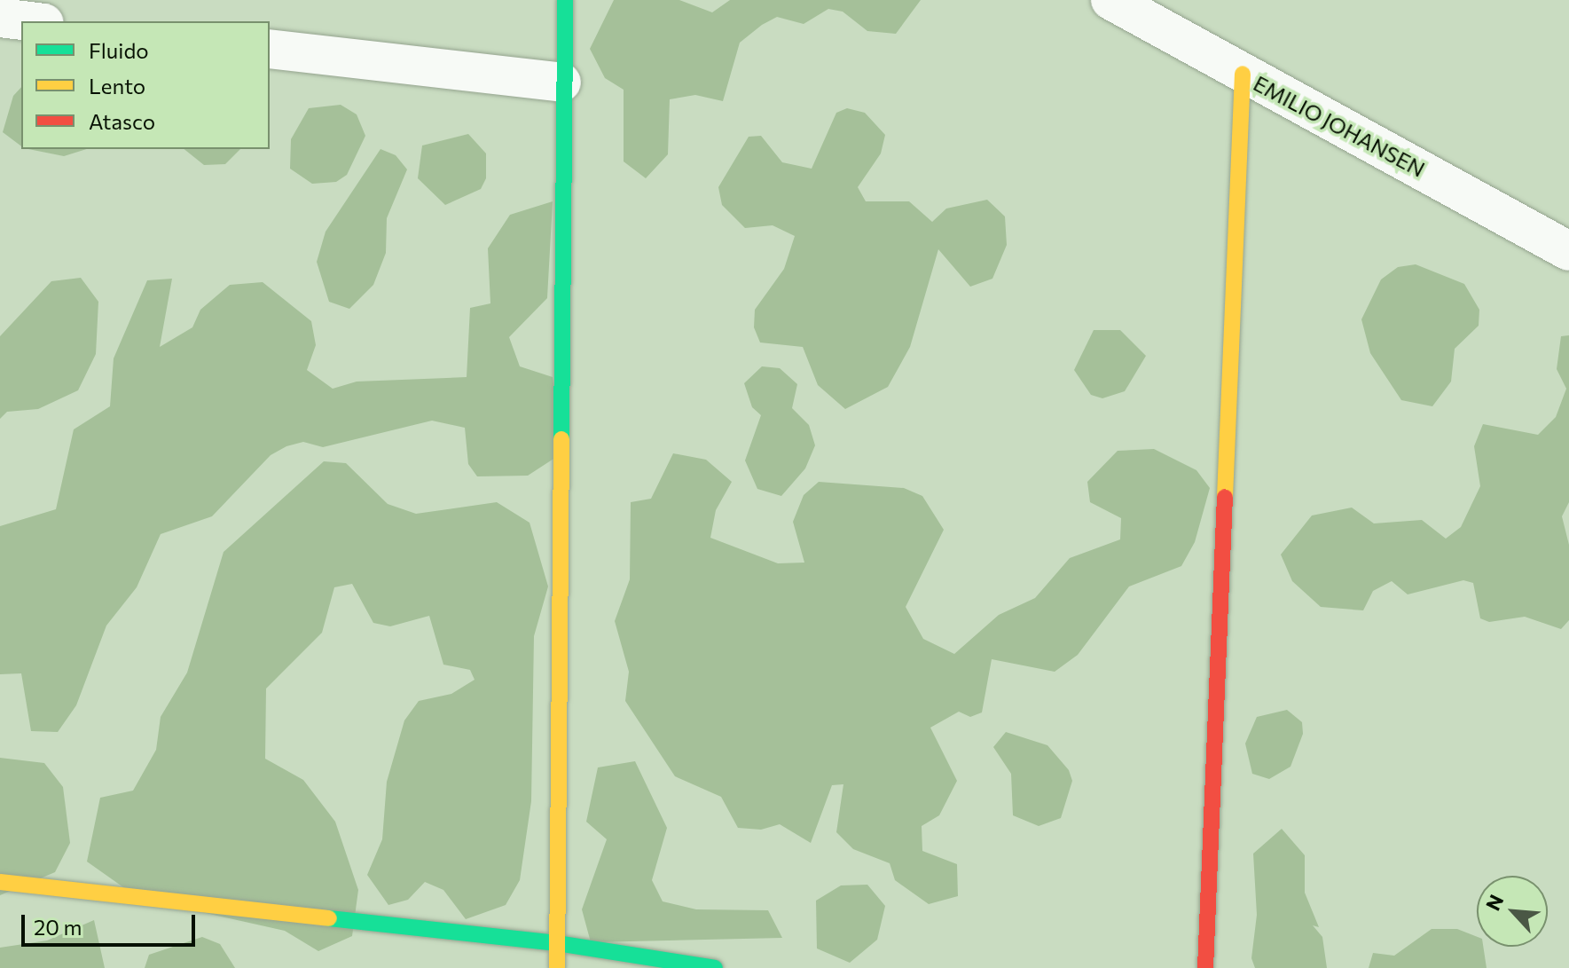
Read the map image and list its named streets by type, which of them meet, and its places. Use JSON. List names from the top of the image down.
{
  "streets": {
    "street": ["EMILIO JOHANSEN"]
  },
  "legend": ["Fluido", "Lento", "Atasco"],
  "scale_bar": "20 m",
  "north": "top left"
}
